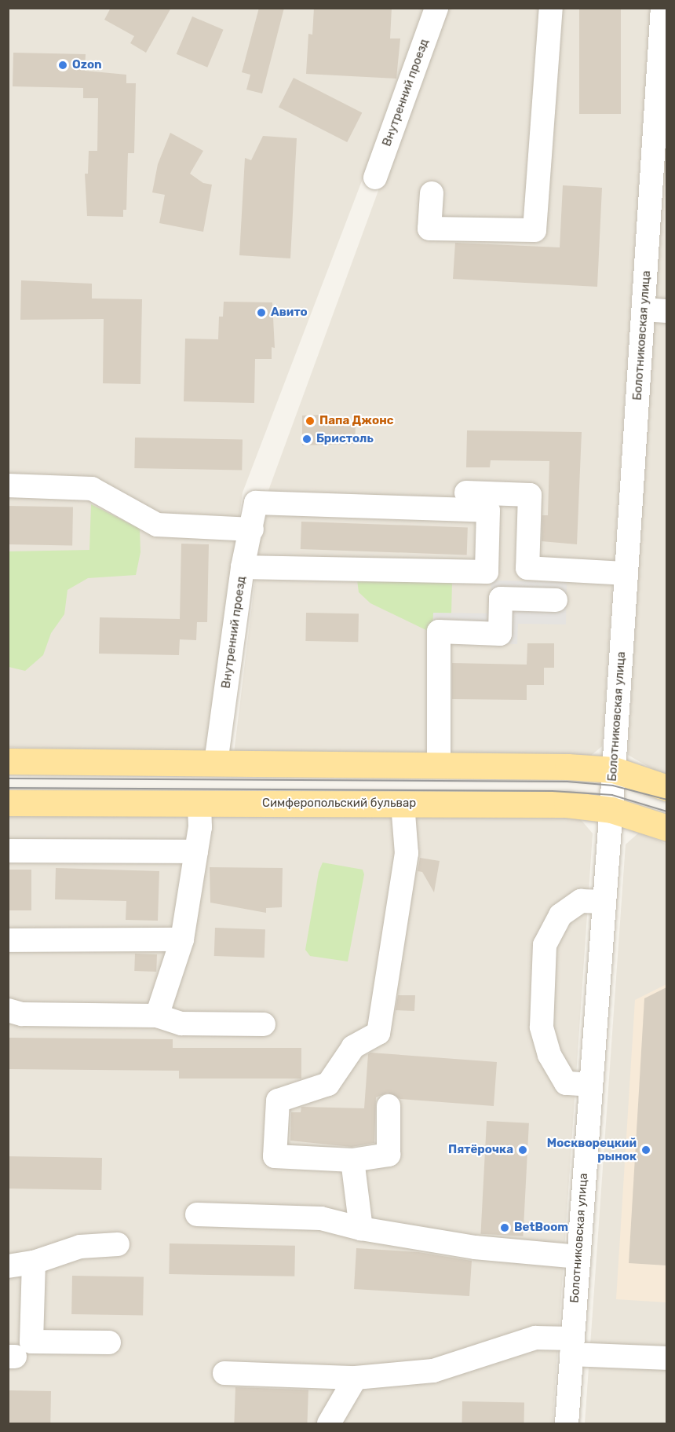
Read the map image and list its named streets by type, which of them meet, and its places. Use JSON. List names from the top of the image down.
{
  "streets": {
    "main road": ["Симферопольский бульвар"],
    "street": ["Внутренний проезд", "Болотниковская улица"]
  },
  "crossings": [
    ["Болотниковская улица", "Симферопольский бульвар"]
  ],
  "places": [
    "Ozon",
    "Авито",
    "Папа Джонс",
    "Бристоль",
    "Пятёрочка",
    "Москворецкий рынок",
    "BetBoom"
  ]
}
